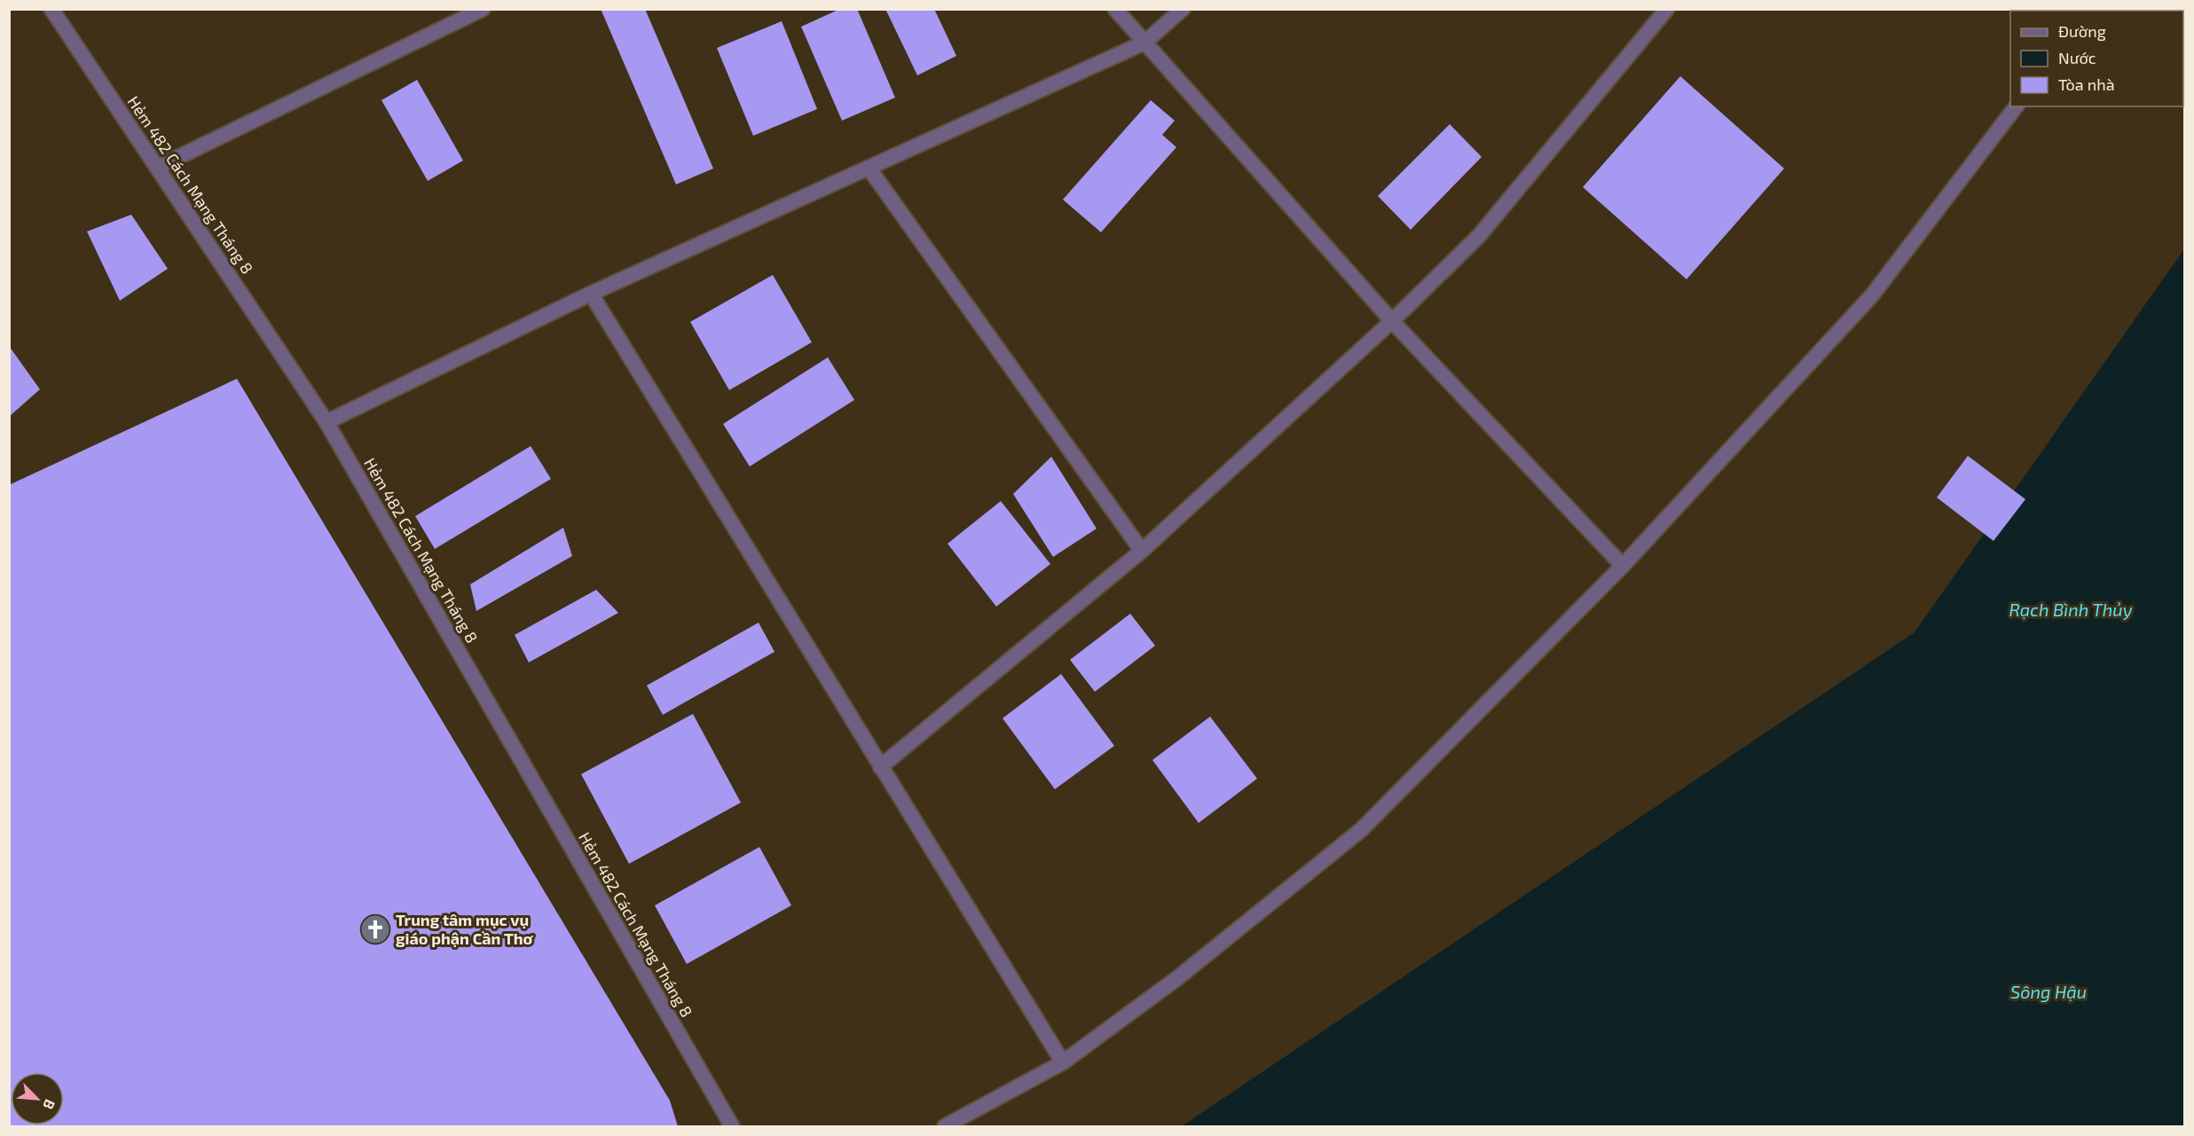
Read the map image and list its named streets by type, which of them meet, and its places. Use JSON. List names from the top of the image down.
{
  "streets": {
    "street": ["Hẻm 482 Cách Mạng Tháng 8"]
  },
  "water": ["Rạch Bình Thủy", "Sông Hậu"],
  "places": {
    "church": ["Trung tâm mục vụ giáo phận Cần Thơ"]
  },
  "legend": ["Đường", "Nước", "Tòa nhà"],
  "north": "bottom right"
}
